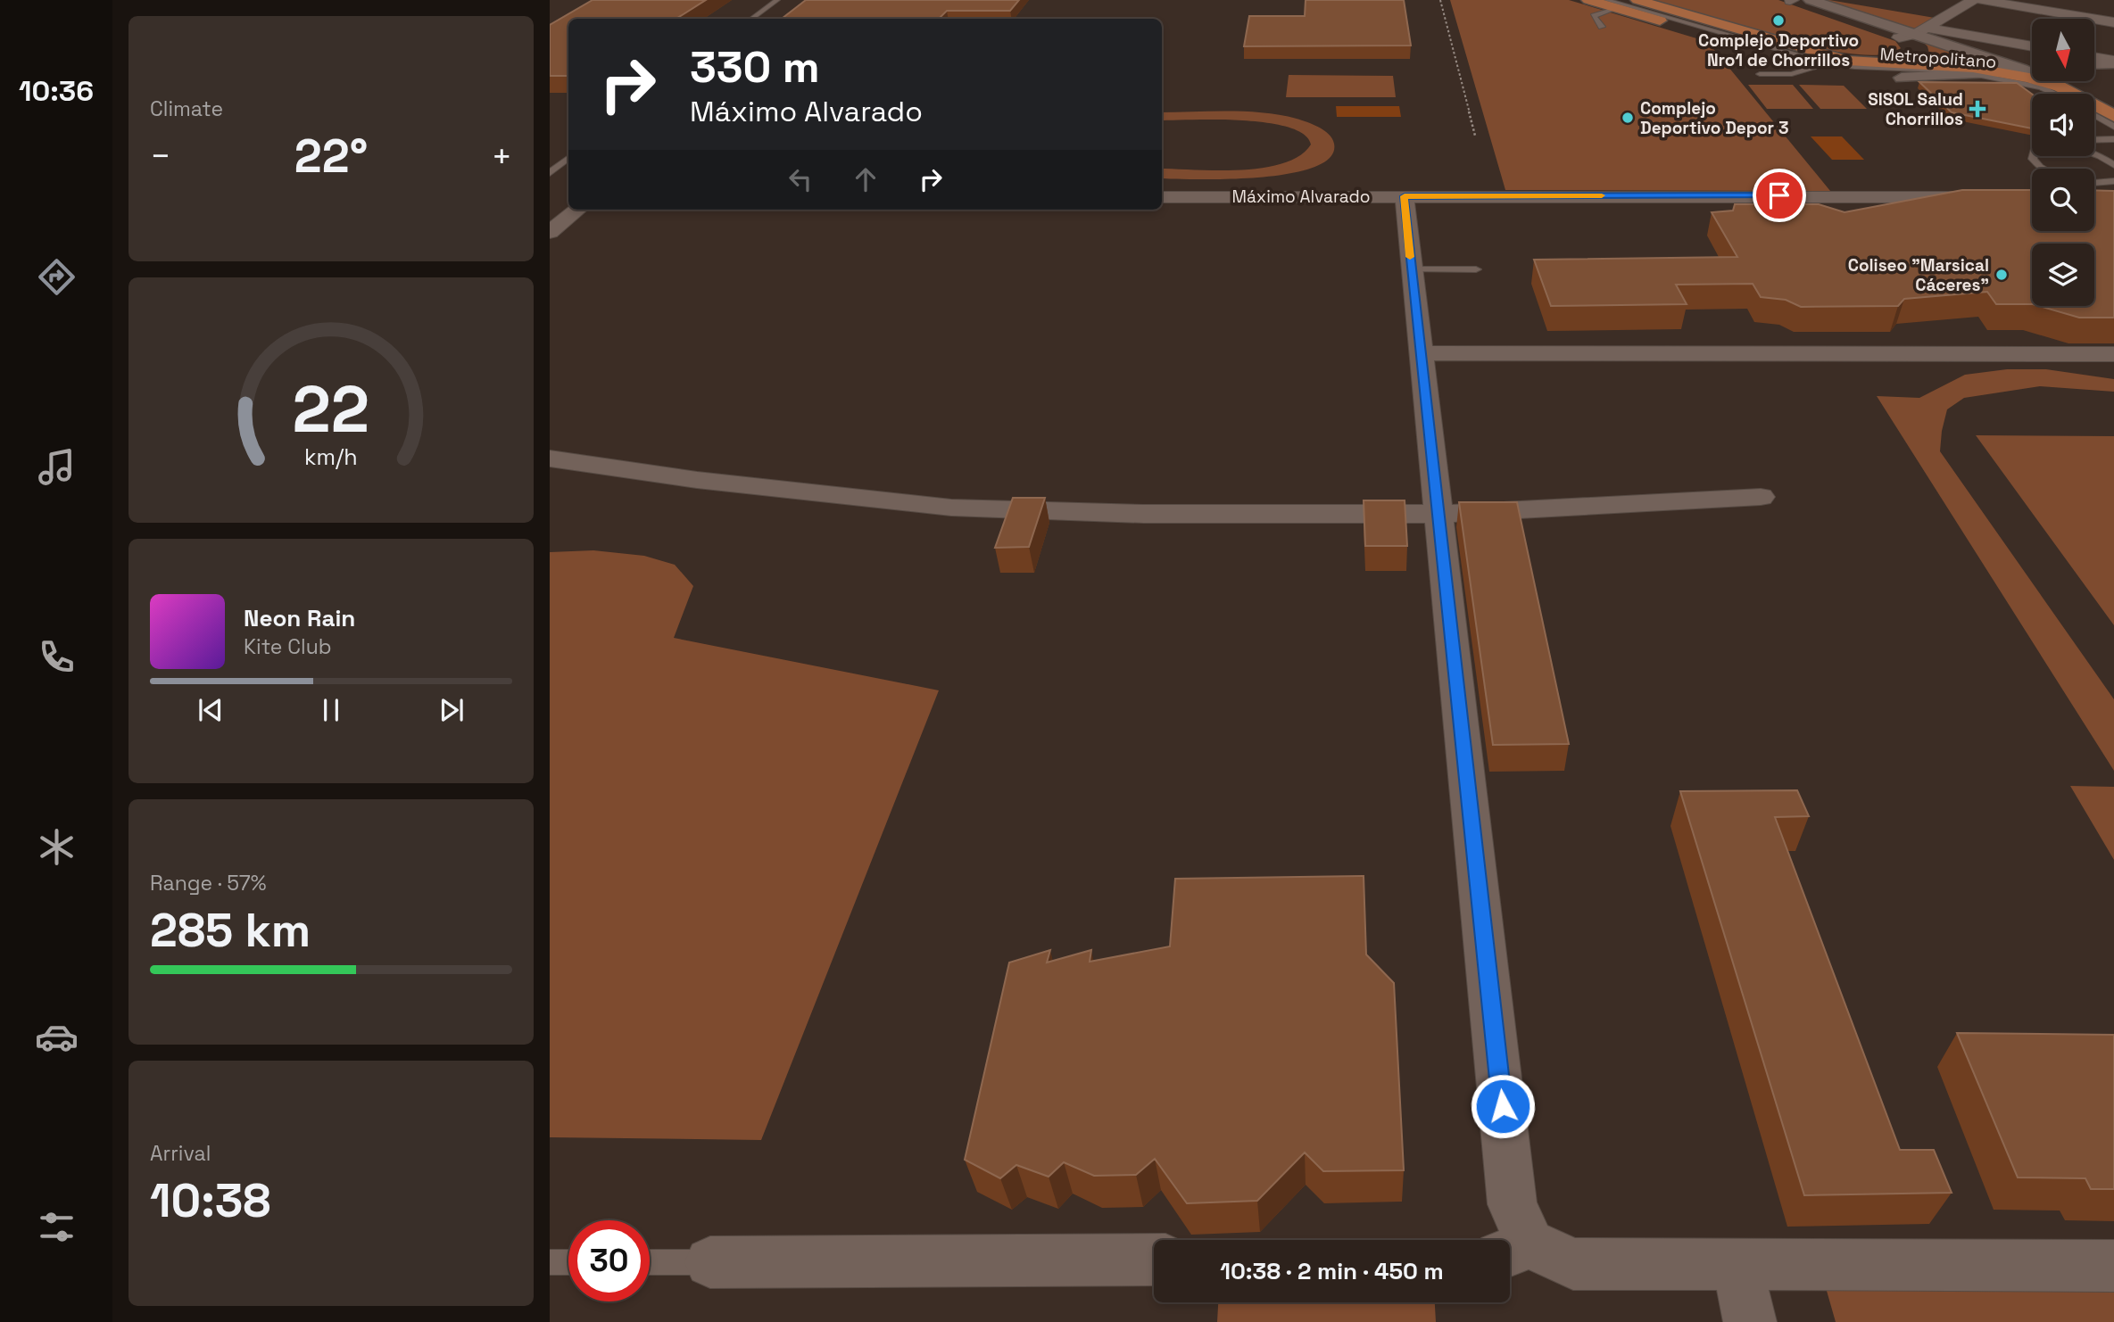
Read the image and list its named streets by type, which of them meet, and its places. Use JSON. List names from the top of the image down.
{
  "streets": {
    "street": ["Máximo Alvarado"],
    "lane": ["Metropolitano"]
  },
  "places": {
    "other": ["Complejo Deportivo Nro1 de Chorrillos", "Complejo Deportivo Depor 3", "Coliseo \"Marsical Cáceres\""],
    "health": ["SISOL Salud Chorrillos"]
  },
  "north": "bottom",
  "page": {
    "tabs": "10:36",
    "tile": [
      "Climate",
      ["Range · 57%", "285 km"],
      ["Arrival", "10:38"]
    ],
    "turn": ["330 m", "Máximo Alvarado"],
    "heat": ["−", "22°", "+"],
    "song": ["Neon Rain", "Kite Club"],
    "limit": "30",
    "trip": "10:38 · 2 min · 450 m",
    "gauge": ["22", "km/h"]
  }
}
